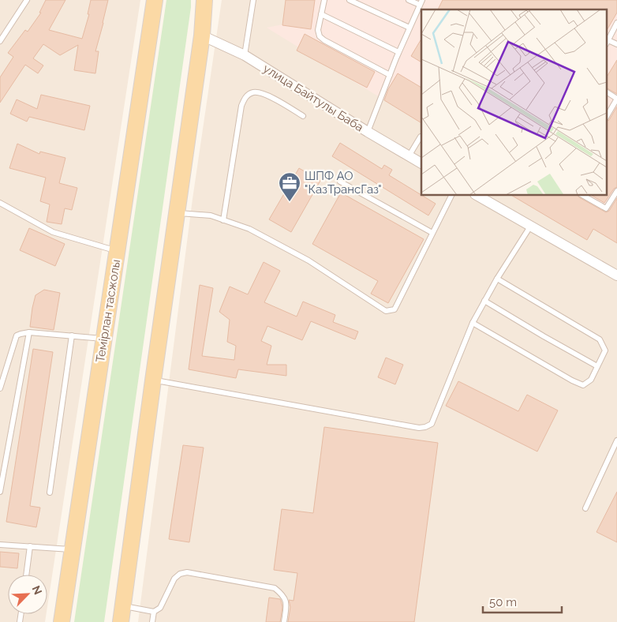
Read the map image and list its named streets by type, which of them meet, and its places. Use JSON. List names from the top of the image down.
{
  "streets": {
    "main road": ["Темірлан тасжолы"],
    "street": ["улица Байтулы Баба"]
  },
  "places": {
    "office": ["ШПФ АО \"КазТрансГаз\""]
  },
  "scale_bar": "50 m",
  "north": "top right"
}
